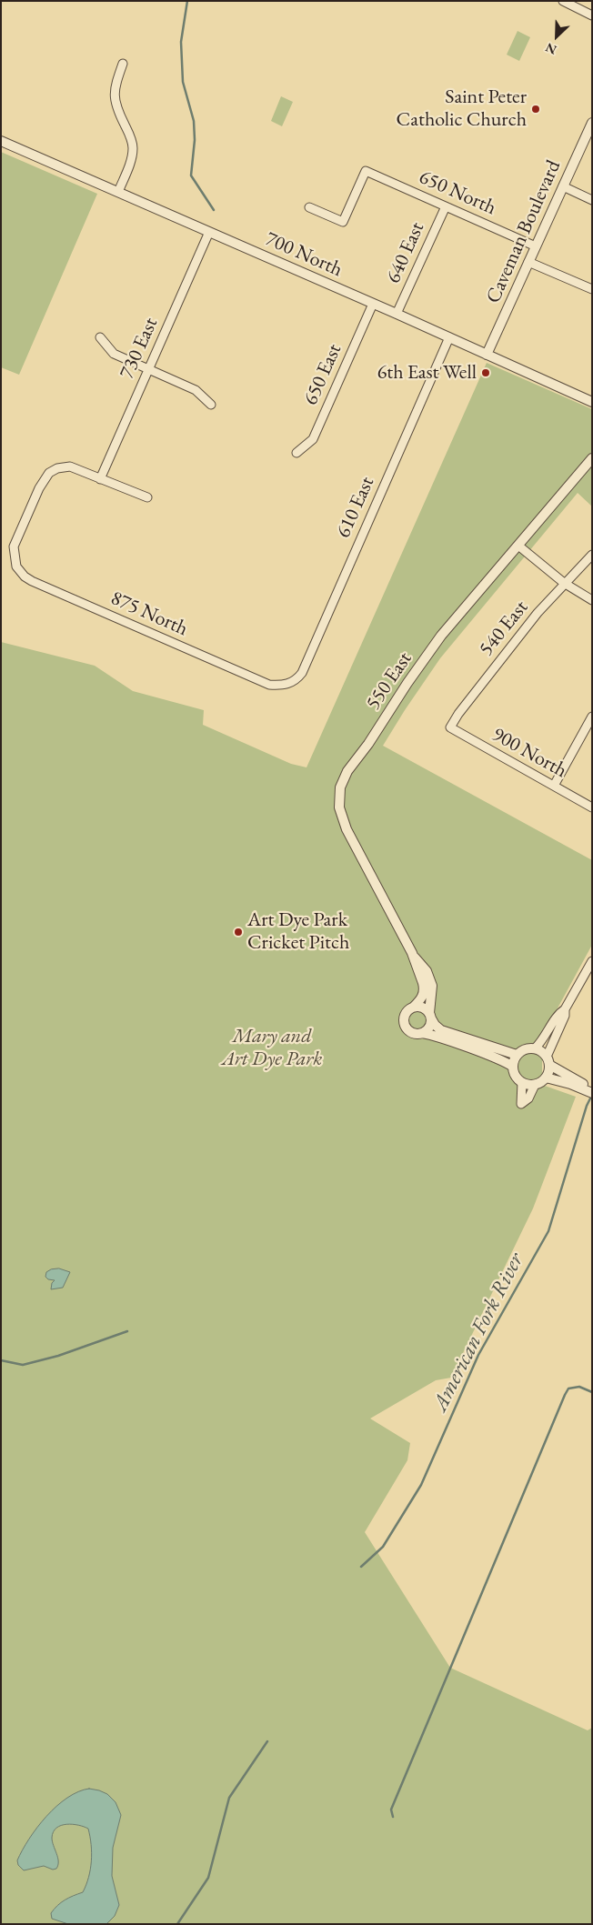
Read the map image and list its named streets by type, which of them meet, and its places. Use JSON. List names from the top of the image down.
{
  "streets": {
    "street": [
      "650 North",
      "Caveman Boulevard",
      "640 East",
      "700 North",
      "730 East",
      "650 East",
      "610 East",
      "875 North",
      "540 East",
      "550 East",
      "900 North"
    ]
  },
  "crossings": [
    ["650 North", "Caveman Boulevard"],
    ["650 North", "640 East"],
    ["Caveman Boulevard", "700 North"],
    ["640 East", "700 North"],
    ["700 North", "730 East"],
    ["700 North", "650 East"],
    ["700 North", "610 East"],
    ["730 East", "875 North"],
    ["610 East", "875 North"],
    ["540 East", "900 North"]
  ],
  "water": ["American Fork River"],
  "parks": ["Mary and Art Dye Park"],
  "places": ["Saint Peter Catholic Church", "6th East Well", "Art Dye Park Cricket Pitch"],
  "north": "bottom left"
}
